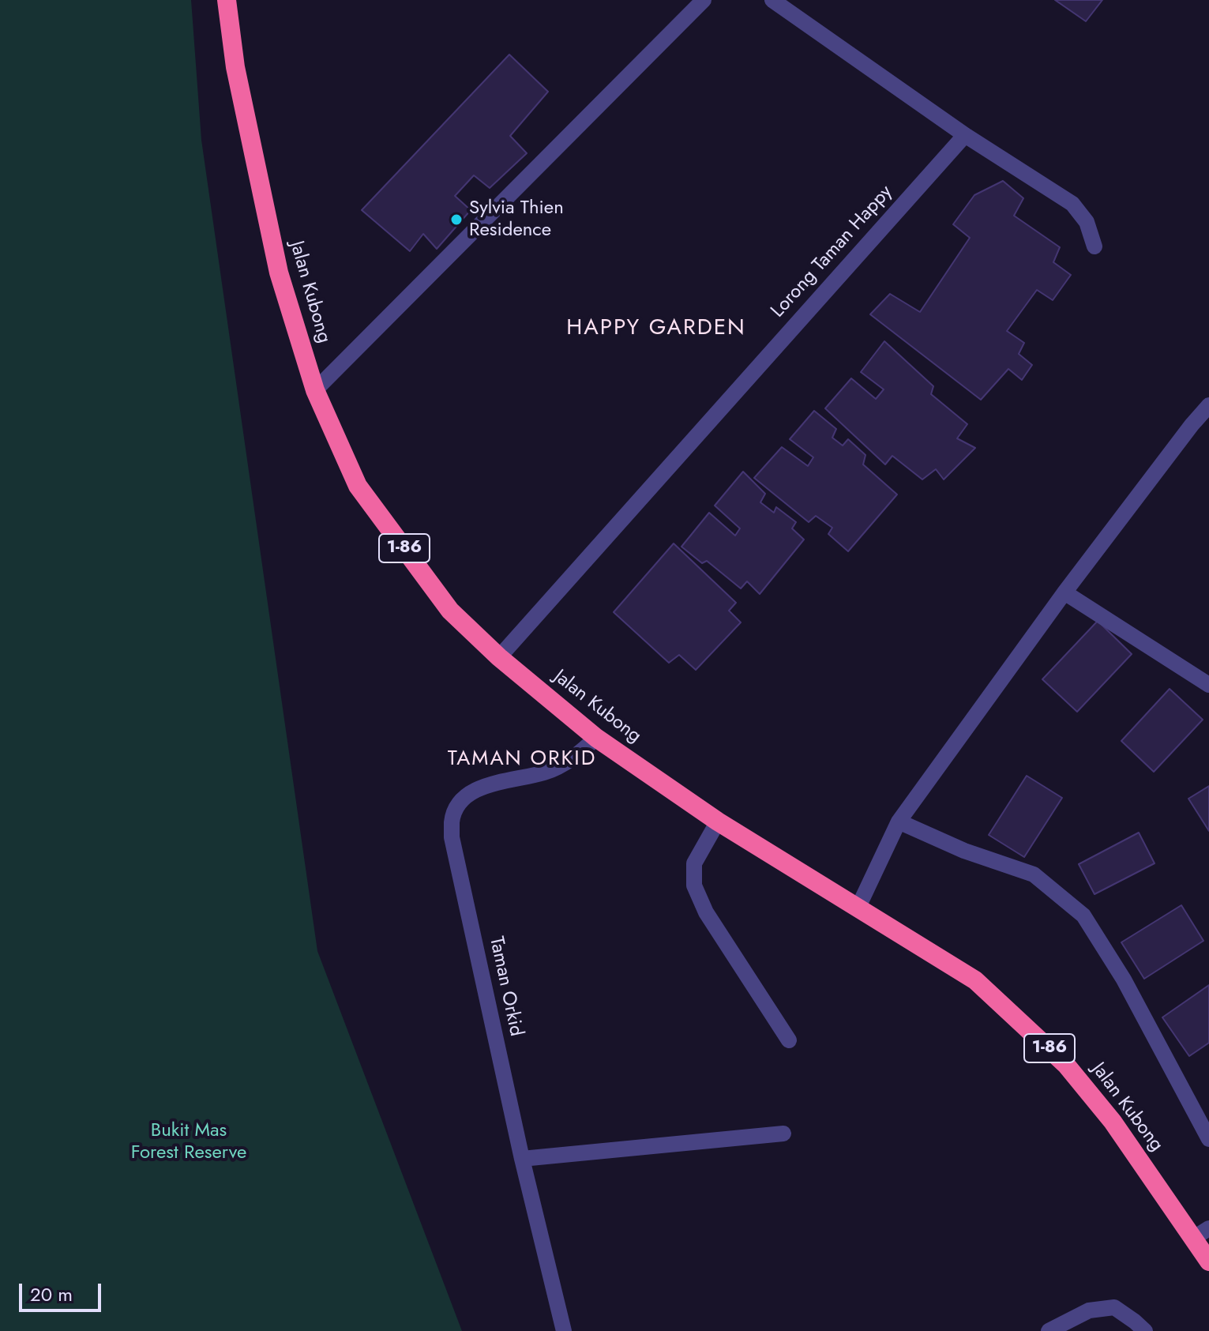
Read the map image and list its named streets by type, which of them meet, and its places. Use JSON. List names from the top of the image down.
{
  "streets": {
    "highway": ["Jalan Kubong", "1-86"],
    "street": ["Lorong Taman Happy", "Taman Orkid"]
  },
  "crossings": [
    ["Lorong Taman Happy", "Jalan Kubong"],
    ["Jalan Kubong", "Taman Orkid"]
  ],
  "districts": ["HAPPY GARDEN", "TAMAN ORKID"],
  "parks": ["Bukit Mas Forest Reserve"],
  "places": ["Sylvia Thien Residence"],
  "scale_bar": "20 m"
}
